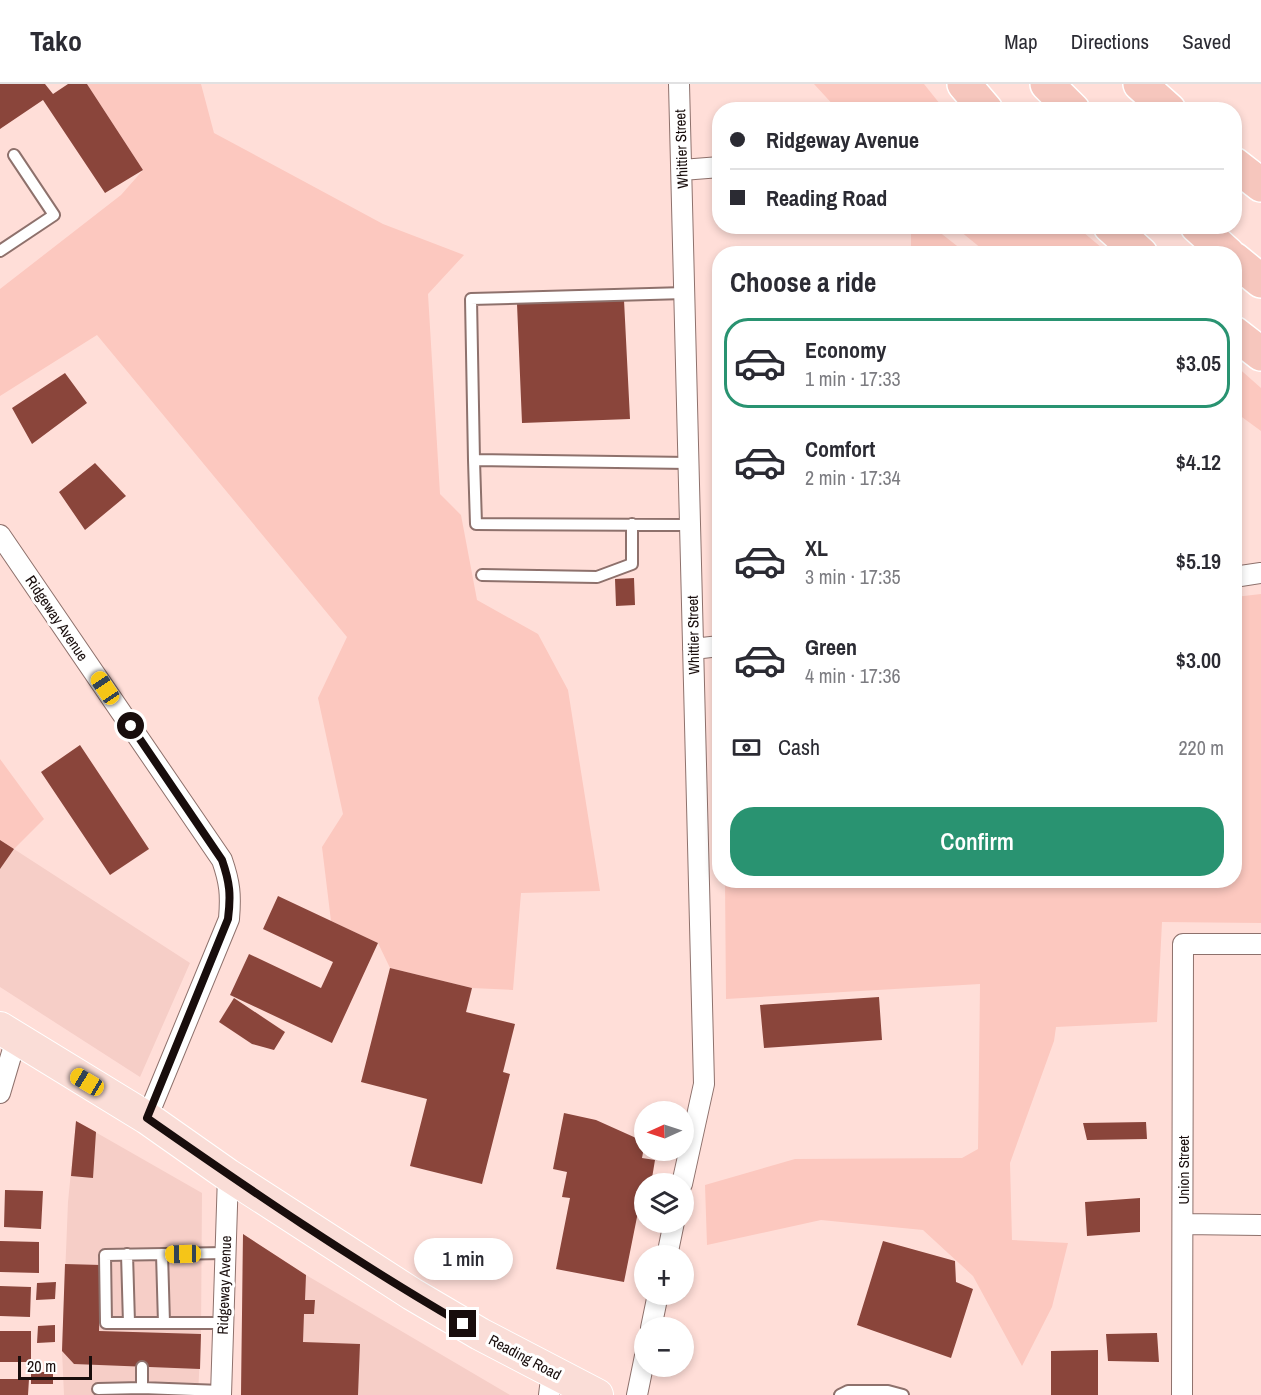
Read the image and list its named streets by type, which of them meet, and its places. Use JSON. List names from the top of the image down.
{
  "streets": {
    "main road": ["Reading Road"],
    "street": ["Whittier Street", "Ridgeway Avenue", "Union Street"]
  },
  "crossings": [
    ["Ridgeway Avenue", "Reading Road"]
  ],
  "scale_bar": "20 m",
  "north": "left",
  "page": {
    "header": "Tako",
    "nav": ["Map", "Directions", "Saved"],
    "banner": ["Ridgeway Avenue", "Reading Road"],
    "heading": "Choose a ride",
    "list": [
      {
        "name": "Economy",
        "note": "1 min · 17:33",
        "value": "$3.05"
      },
      {
        "name": "Comfort",
        "note": "2 min · 17:34",
        "value": "$4.12"
      },
      {
        "name": "XL",
        "note": "3 min · 17:35",
        "value": "$5.19"
      },
      {
        "name": "Green",
        "note": "4 min · 17:36",
        "value": "$3.00"
      }
    ],
    "pay": ["Cash", "220 m"],
    "buttons": "Confirm",
    "map_buttons": ["+", "−"],
    "bubble": "1 min",
    "scale": "20 m"
  }
}
